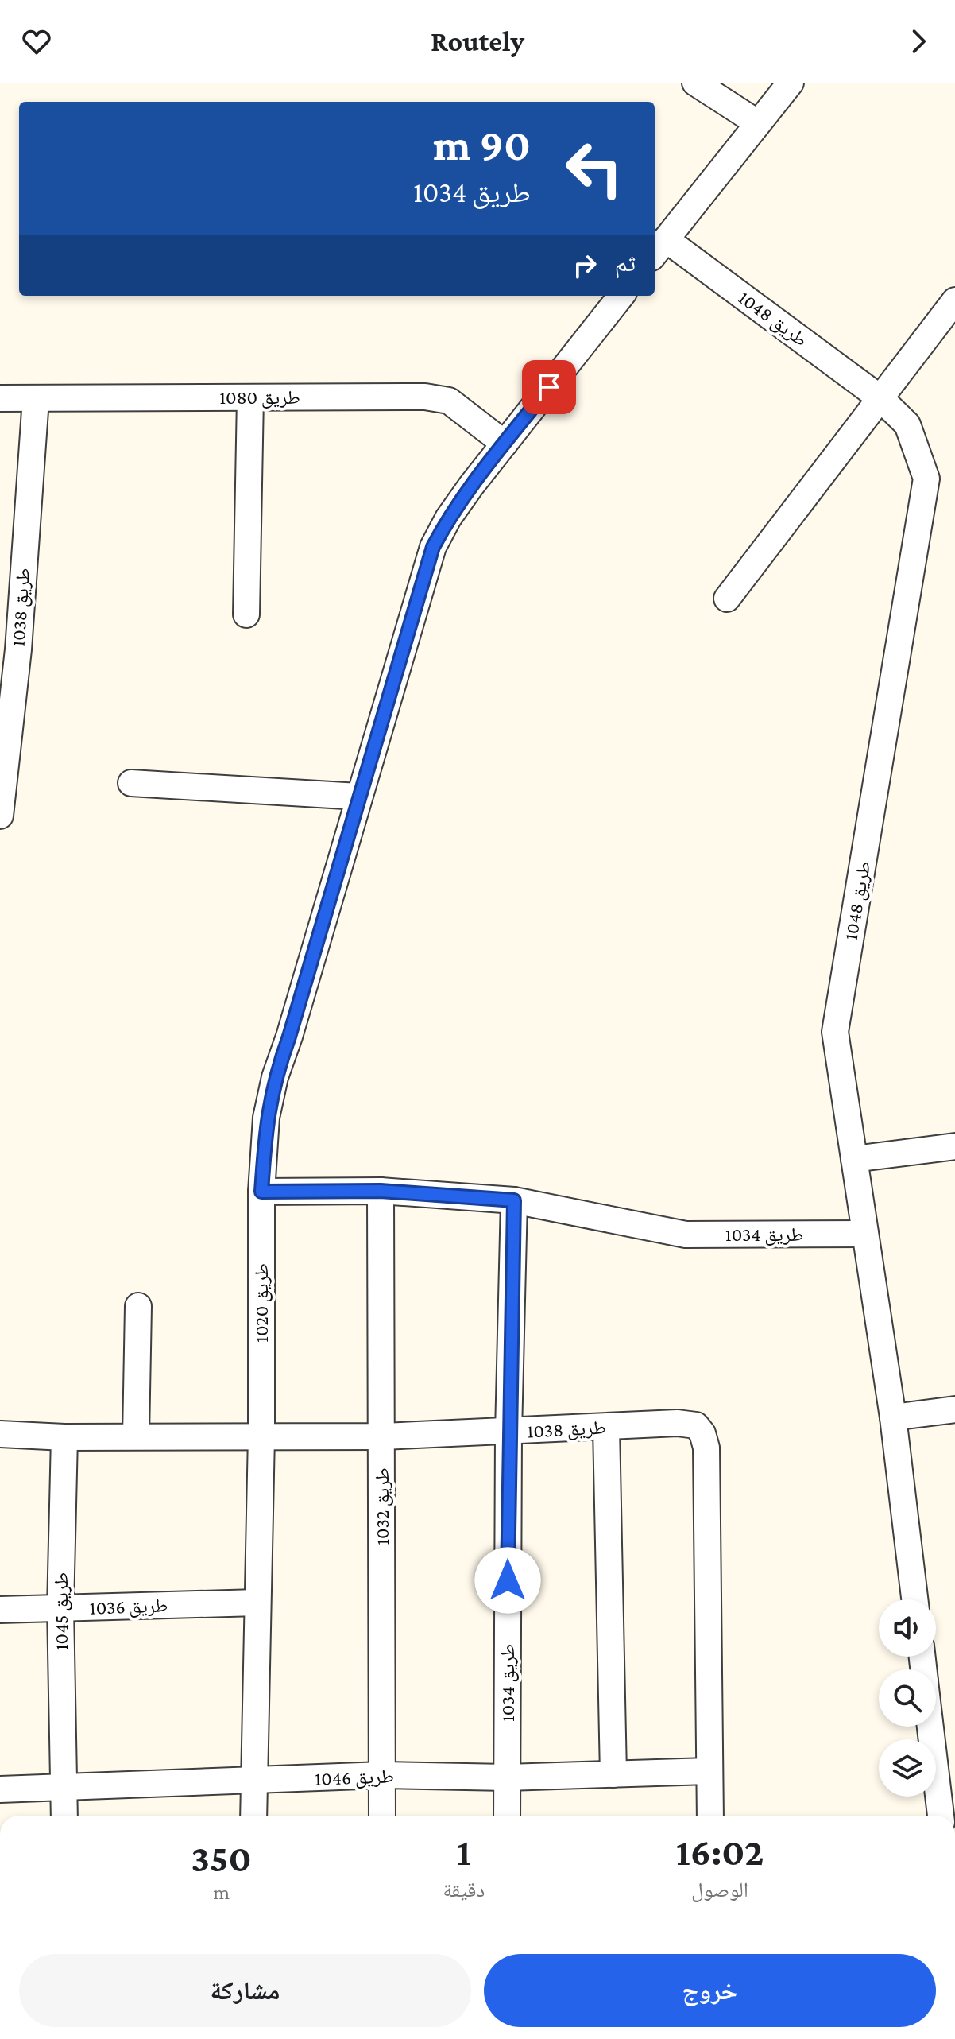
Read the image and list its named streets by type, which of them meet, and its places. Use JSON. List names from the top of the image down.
{
  "streets": {
    "street": [
      "طريق 1048",
      "طريق 1080",
      "طريق 1038",
      "طريق 1034",
      "طريق 1020",
      "طريق 1032",
      "طريق 1036",
      "طريق 1045",
      "طريق 1046"
    ]
  },
  "crossings": [
    ["طريق 1048", "طريق 1034"],
    ["طريق 1080", "طريق 1038"],
    ["طريق 1080", "طريق 1020"],
    ["طريق 1038", "طريق 1034"],
    ["طريق 1038", "طريق 1020"],
    ["طريق 1038", "طريق 1032"],
    ["طريق 1038", "طريق 1045"],
    ["طريق 1038", "طريق 1046"],
    ["طريق 1034", "طريق 1020"],
    ["طريق 1034", "طريق 1032"],
    ["طريق 1034", "طريق 1046"],
    ["طريق 1020", "طريق 1036"],
    ["طريق 1020", "طريق 1046"],
    ["طريق 1032", "طريق 1046"],
    ["طريق 1036", "طريق 1045"],
    ["طريق 1045", "طريق 1046"]
  ],
  "page": {
    "header": "Routely",
    "turn": ["90 m", "طريق 1034"],
    "then": "ثم",
    "eta": [
      "16:02",
      "الوصول",
      "1",
      "دقيقة",
      "350",
      "m"
    ],
    "buttons": ["خروج", "مشاركة"]
  }
}
